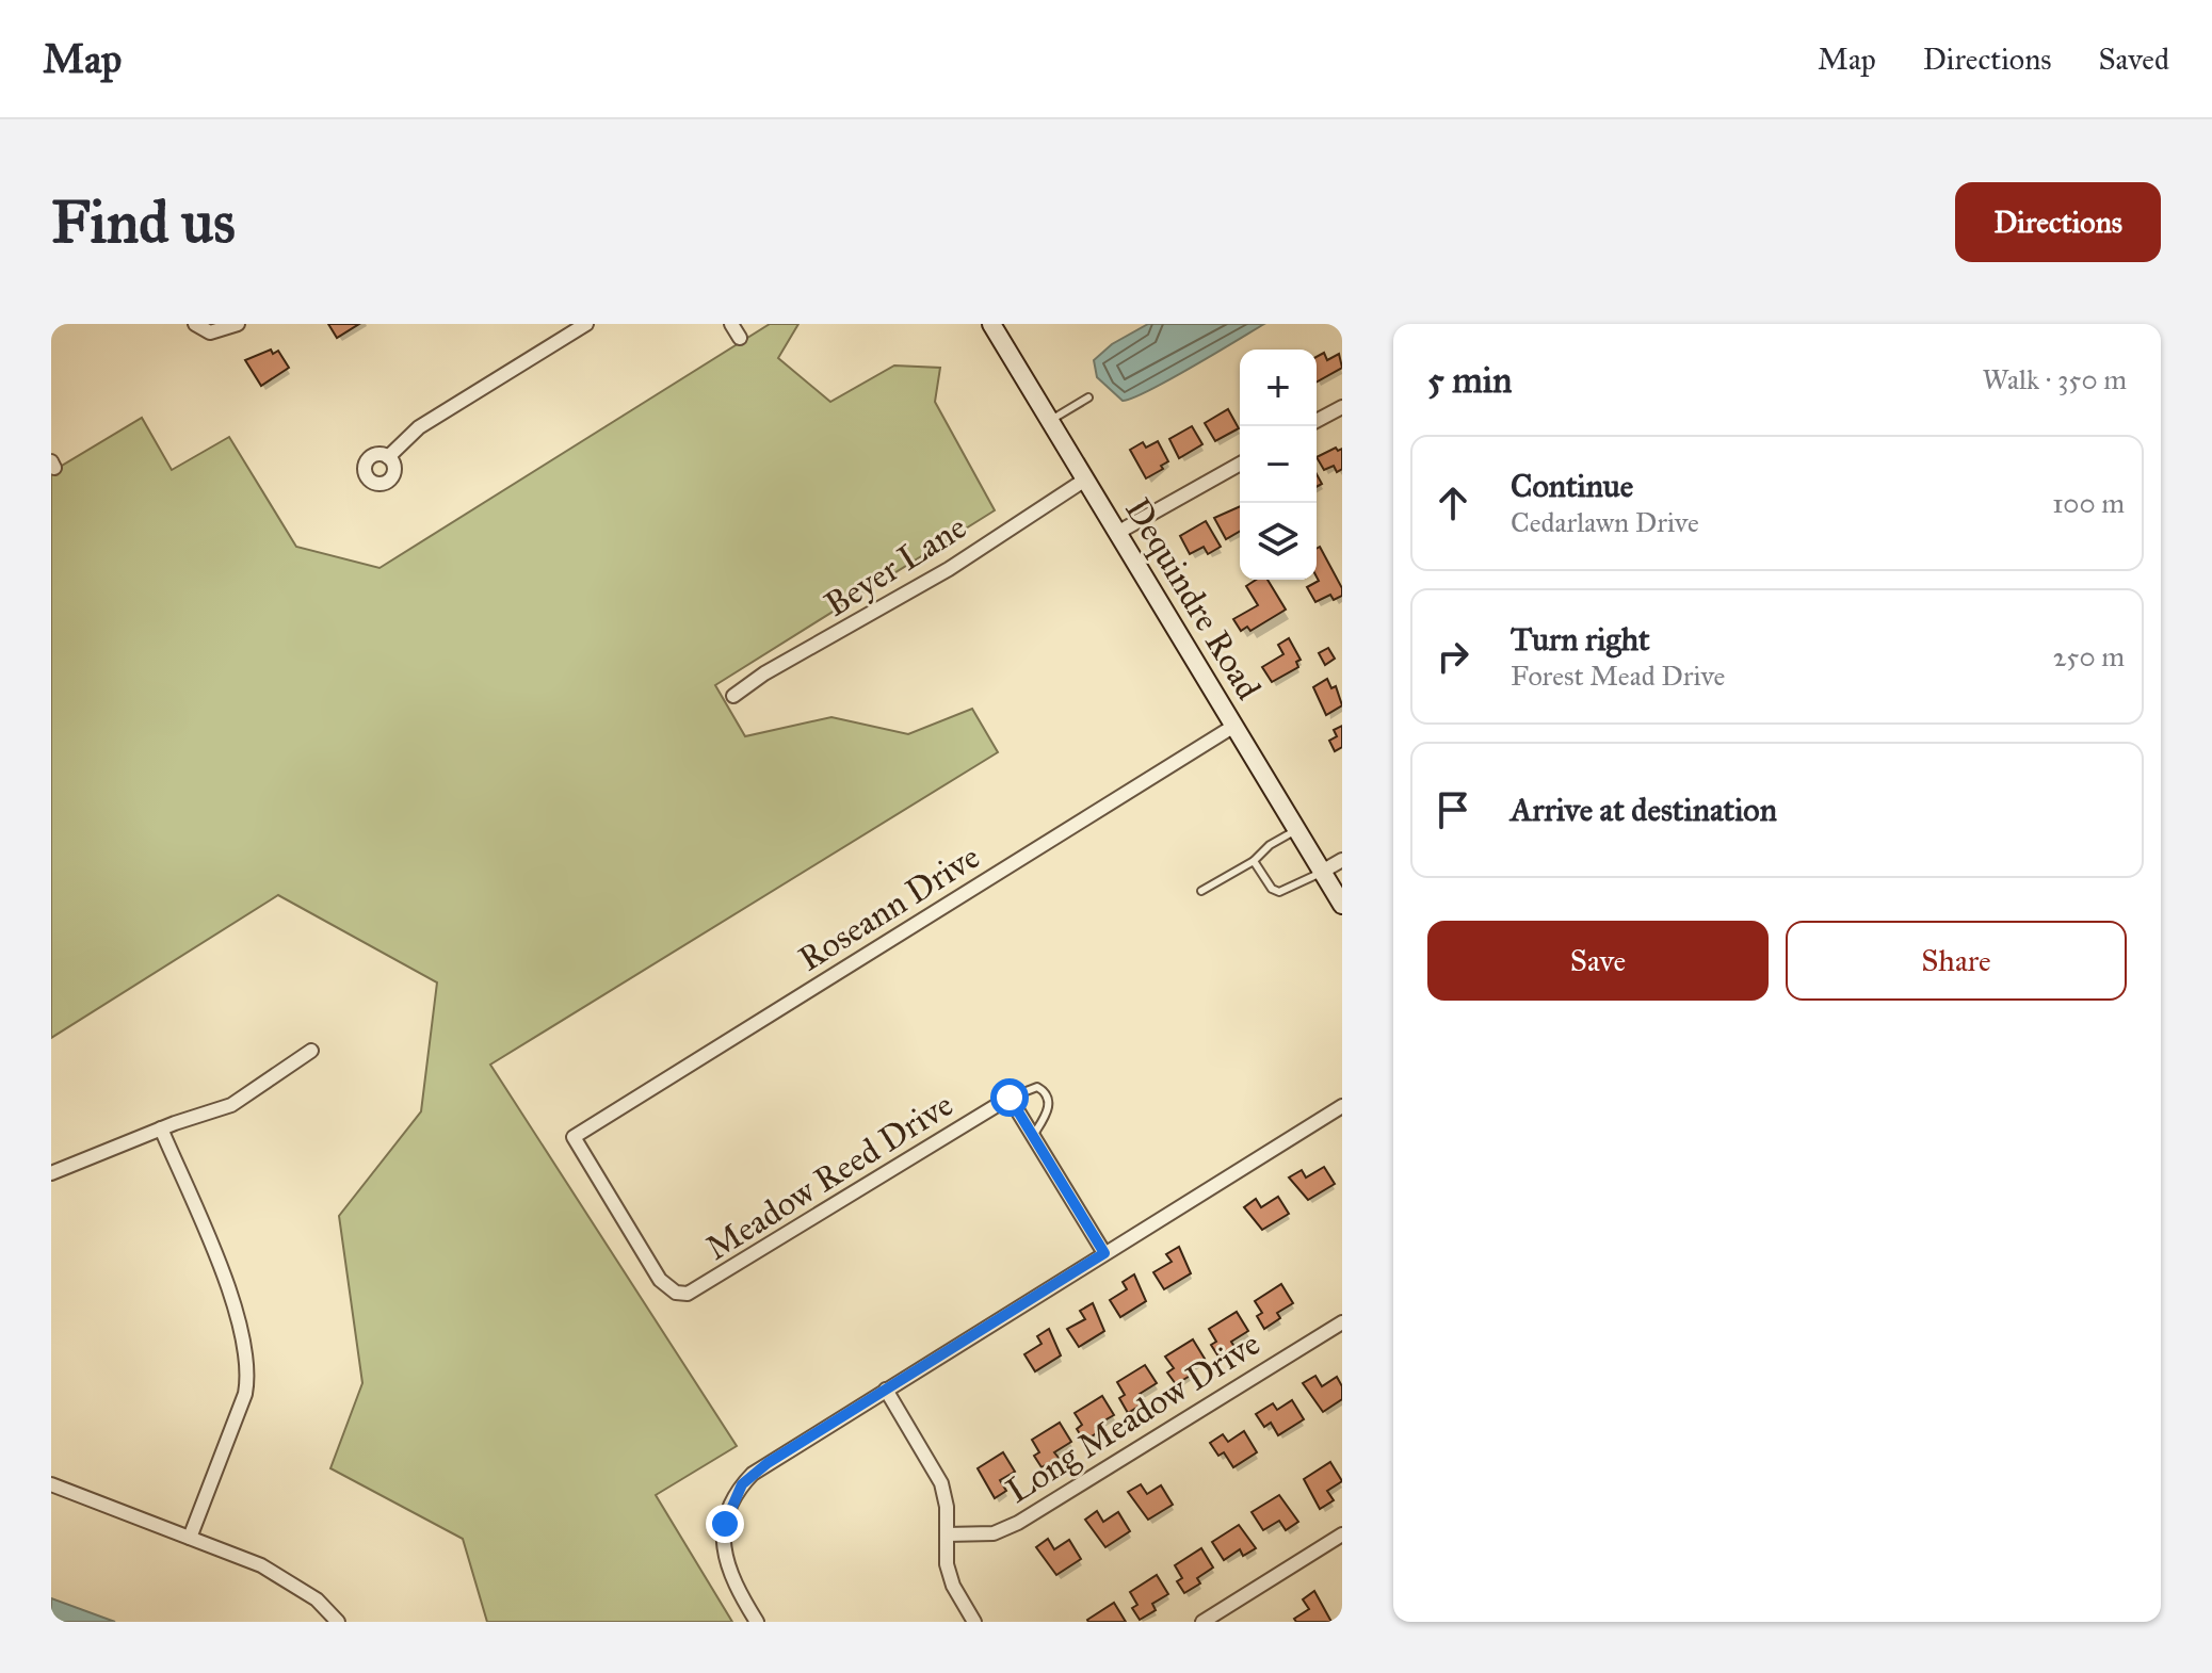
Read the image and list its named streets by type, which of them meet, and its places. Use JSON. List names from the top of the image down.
{
  "streets": {
    "main road": ["Dequindre Road"],
    "street": [
      "Beyer Lane",
      "Roseann Drive",
      "Meadow Reed Drive",
      "Long Meadow Drive"
    ]
  },
  "crossings": [
    ["Beyer Lane", "Dequindre Road"],
    ["Dequindre Road", "Roseann Drive"],
    ["Roseann Drive", "Meadow Reed Drive"]
  ],
  "page": {
    "header": "Map",
    "nav": ["Map", "Directions", "Saved"],
    "buttons": [
      "Directions",
      ["Save", "Share"]
    ],
    "title": "Find us",
    "heading": ["5 min", "Walk · 350 m"],
    "map_buttons": ["+", "−"],
    "list": [
      ["Continue", "Cedarlawn Drive", "100 m"],
      ["Turn right", "Forest Mead Drive", "250 m"],
      "Arrive at destination"
    ]
  }
}
